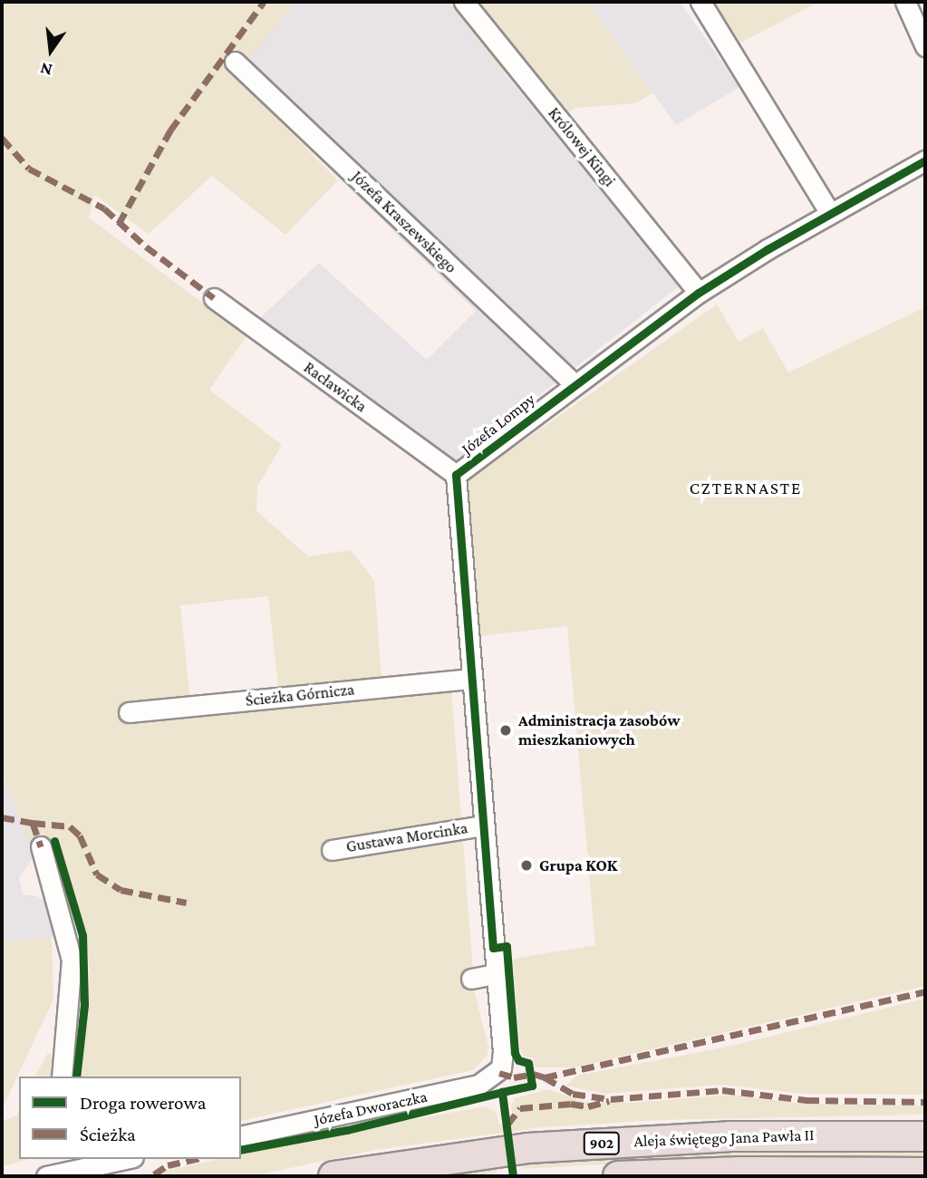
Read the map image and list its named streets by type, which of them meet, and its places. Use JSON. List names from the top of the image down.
{
  "streets": {
    "main road": ["Aleja świętego Jana Pawła II", "902"],
    "street": [
      "Królowej Kingi",
      "Józefa Kraszewskiego",
      "Racławicka",
      "Józefa Lompy",
      "Ścieżka Górnicza",
      "Gustawa Morcinka",
      "Józefa Dworaczka"
    ]
  },
  "crossings": [
    ["Królowej Kingi", "Józefa Lompy"],
    ["Józefa Kraszewskiego", "Józefa Lompy"],
    ["Racławicka", "Józefa Lompy"],
    ["Józefa Lompy", "Ścieżka Górnicza"],
    ["Józefa Lompy", "Gustawa Morcinka"],
    ["Józefa Lompy", "Józefa Dworaczka"]
  ],
  "districts": ["CZTERNASTE"],
  "places": ["Administracja zasobów mieszkaniowych", "Grupa KOK"],
  "legend": ["Droga rowerowa", "Ścieżka"],
  "north": "bottom"
}
